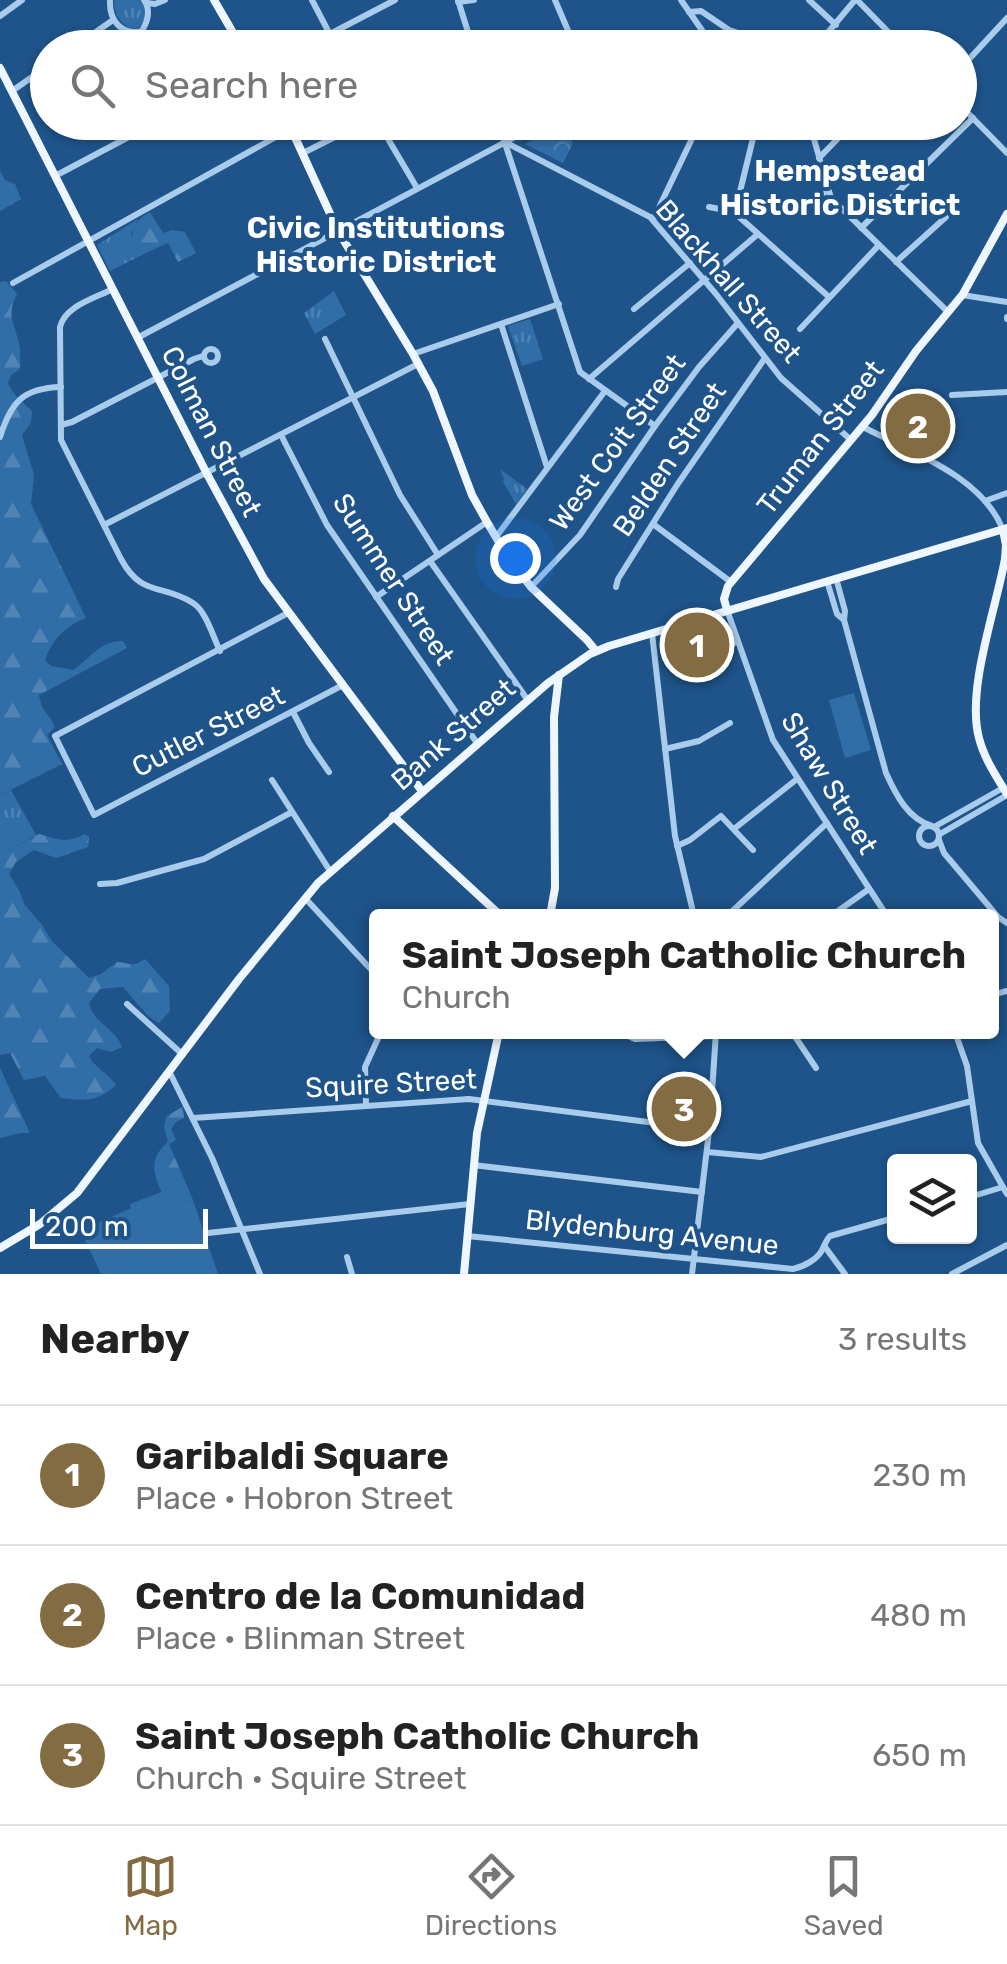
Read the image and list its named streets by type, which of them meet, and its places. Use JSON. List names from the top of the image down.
{
  "streets": {
    "main road": ["Colman Street", "Truman Street", "Bank Street"],
    "street": [
      "Blackhall Street",
      "West Coit Street",
      "Belden Street",
      "Summer Street",
      "Cutler Street",
      "Shaw Street",
      "Squire Street",
      "Blydenburg Avenue"
    ]
  },
  "crossings": [
    ["Blackhall Street", "Truman Street"],
    ["Blackhall Street", "West Coit Street"],
    ["Blackhall Street", "Belden Street"],
    ["Colman Street", "Cutler Street"],
    ["Colman Street", "Bank Street"],
    ["Summer Street", "Bank Street"],
    ["Bank Street", "Shaw Street"]
  ],
  "districts": ["Hempstead Historic District", "Civic Institutions Historic District"],
  "scale_bar": "200 m",
  "page": {
    "search": "Search here",
    "pins": ["2", "1", "3"],
    "popup": ["Saint Joseph Catholic Church", "Church"],
    "scale": "200 m",
    "heading": ["Nearby", "3 results"],
    "list": [
      {
        "mark": "1",
        "name": "Garibaldi Square",
        "note": "Place · Hobron Street",
        "value": "230 m"
      },
      {
        "mark": "2",
        "name": "Centro de la Comunidad",
        "note": "Place · Blinman Street",
        "value": "480 m"
      },
      {
        "mark": "3",
        "name": "Saint Joseph Catholic Church",
        "note": "Church · Squire Street",
        "value": "650 m"
      }
    ],
    "nav": ["Map", "Directions", "Saved"]
  }
}
